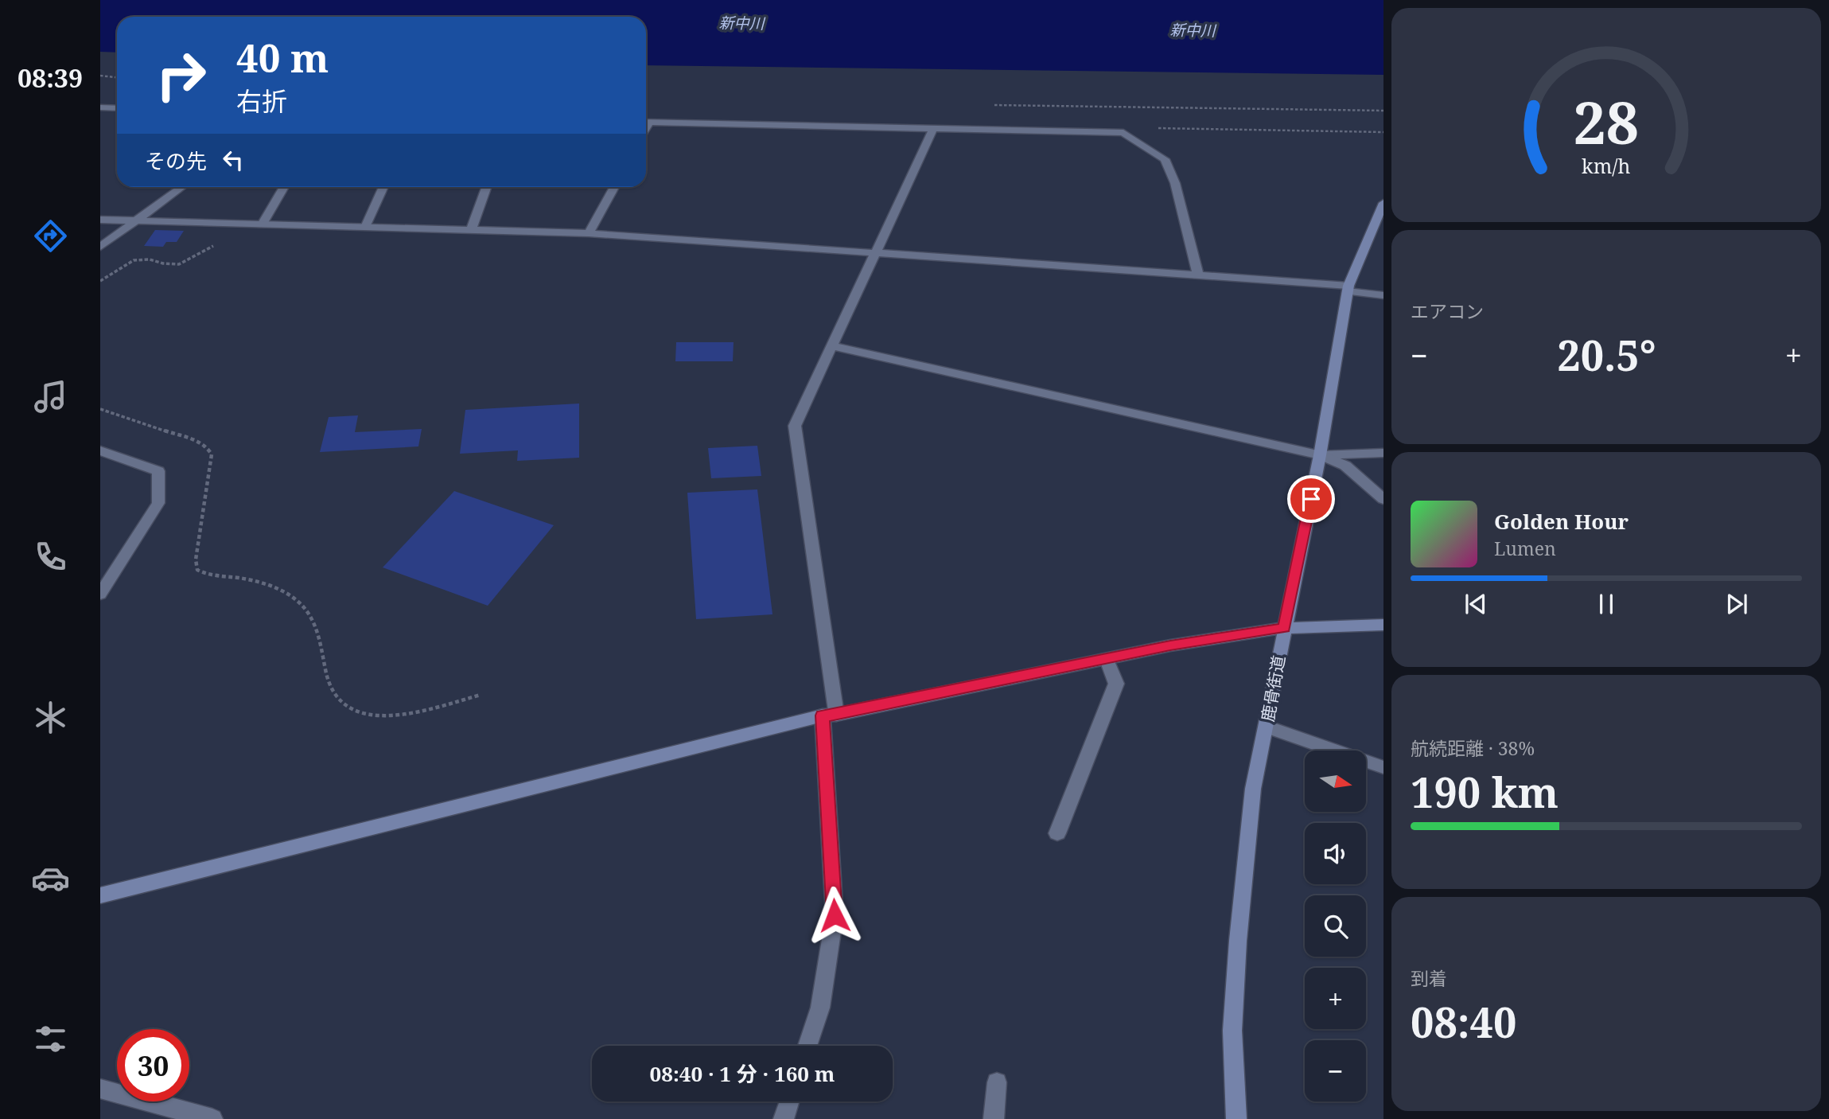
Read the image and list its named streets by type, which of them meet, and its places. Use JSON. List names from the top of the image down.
{
  "streets": {
    "street": ["鹿骨街道"]
  },
  "water": ["新中川"],
  "north": "right",
  "page": {
    "tabs": "08:39",
    "turn": ["40 m", "右折"],
    "then": "その先",
    "tile": [
      "エアコン",
      ["航続距離 · 38%", "190 km"],
      ["到着", "08:40"]
    ],
    "heat": ["−", "20.5°", "+"],
    "song": ["Golden Hour", "Lumen"],
    "map_buttons": ["+", "−"],
    "limit": "30",
    "trip": "08:40 · 1 分 · 160 m",
    "gauge": ["28", "km/h"]
  }
}
